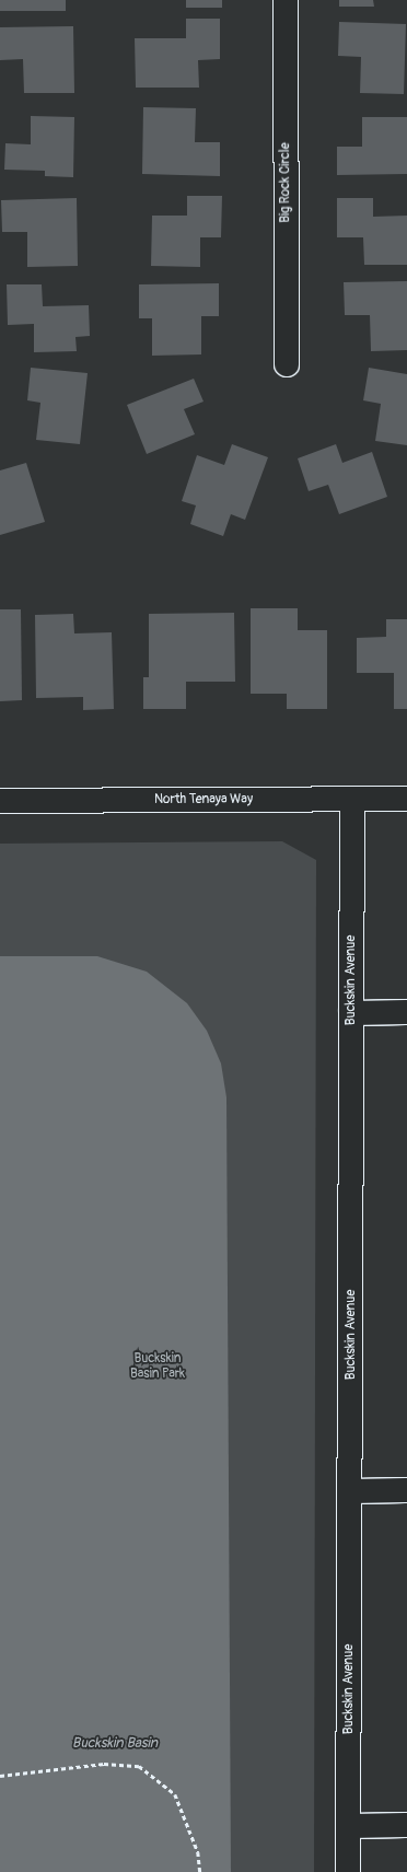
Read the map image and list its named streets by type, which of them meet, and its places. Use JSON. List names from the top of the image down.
{
  "streets": {
    "street": ["Big Rock Circle", "North Tenaya Way", "Buckskin Avenue"]
  },
  "crossings": [
    ["North Tenaya Way", "Buckskin Avenue"]
  ],
  "water": ["Buckskin Basin"],
  "parks": ["Buckskin Basin Park"]
}
